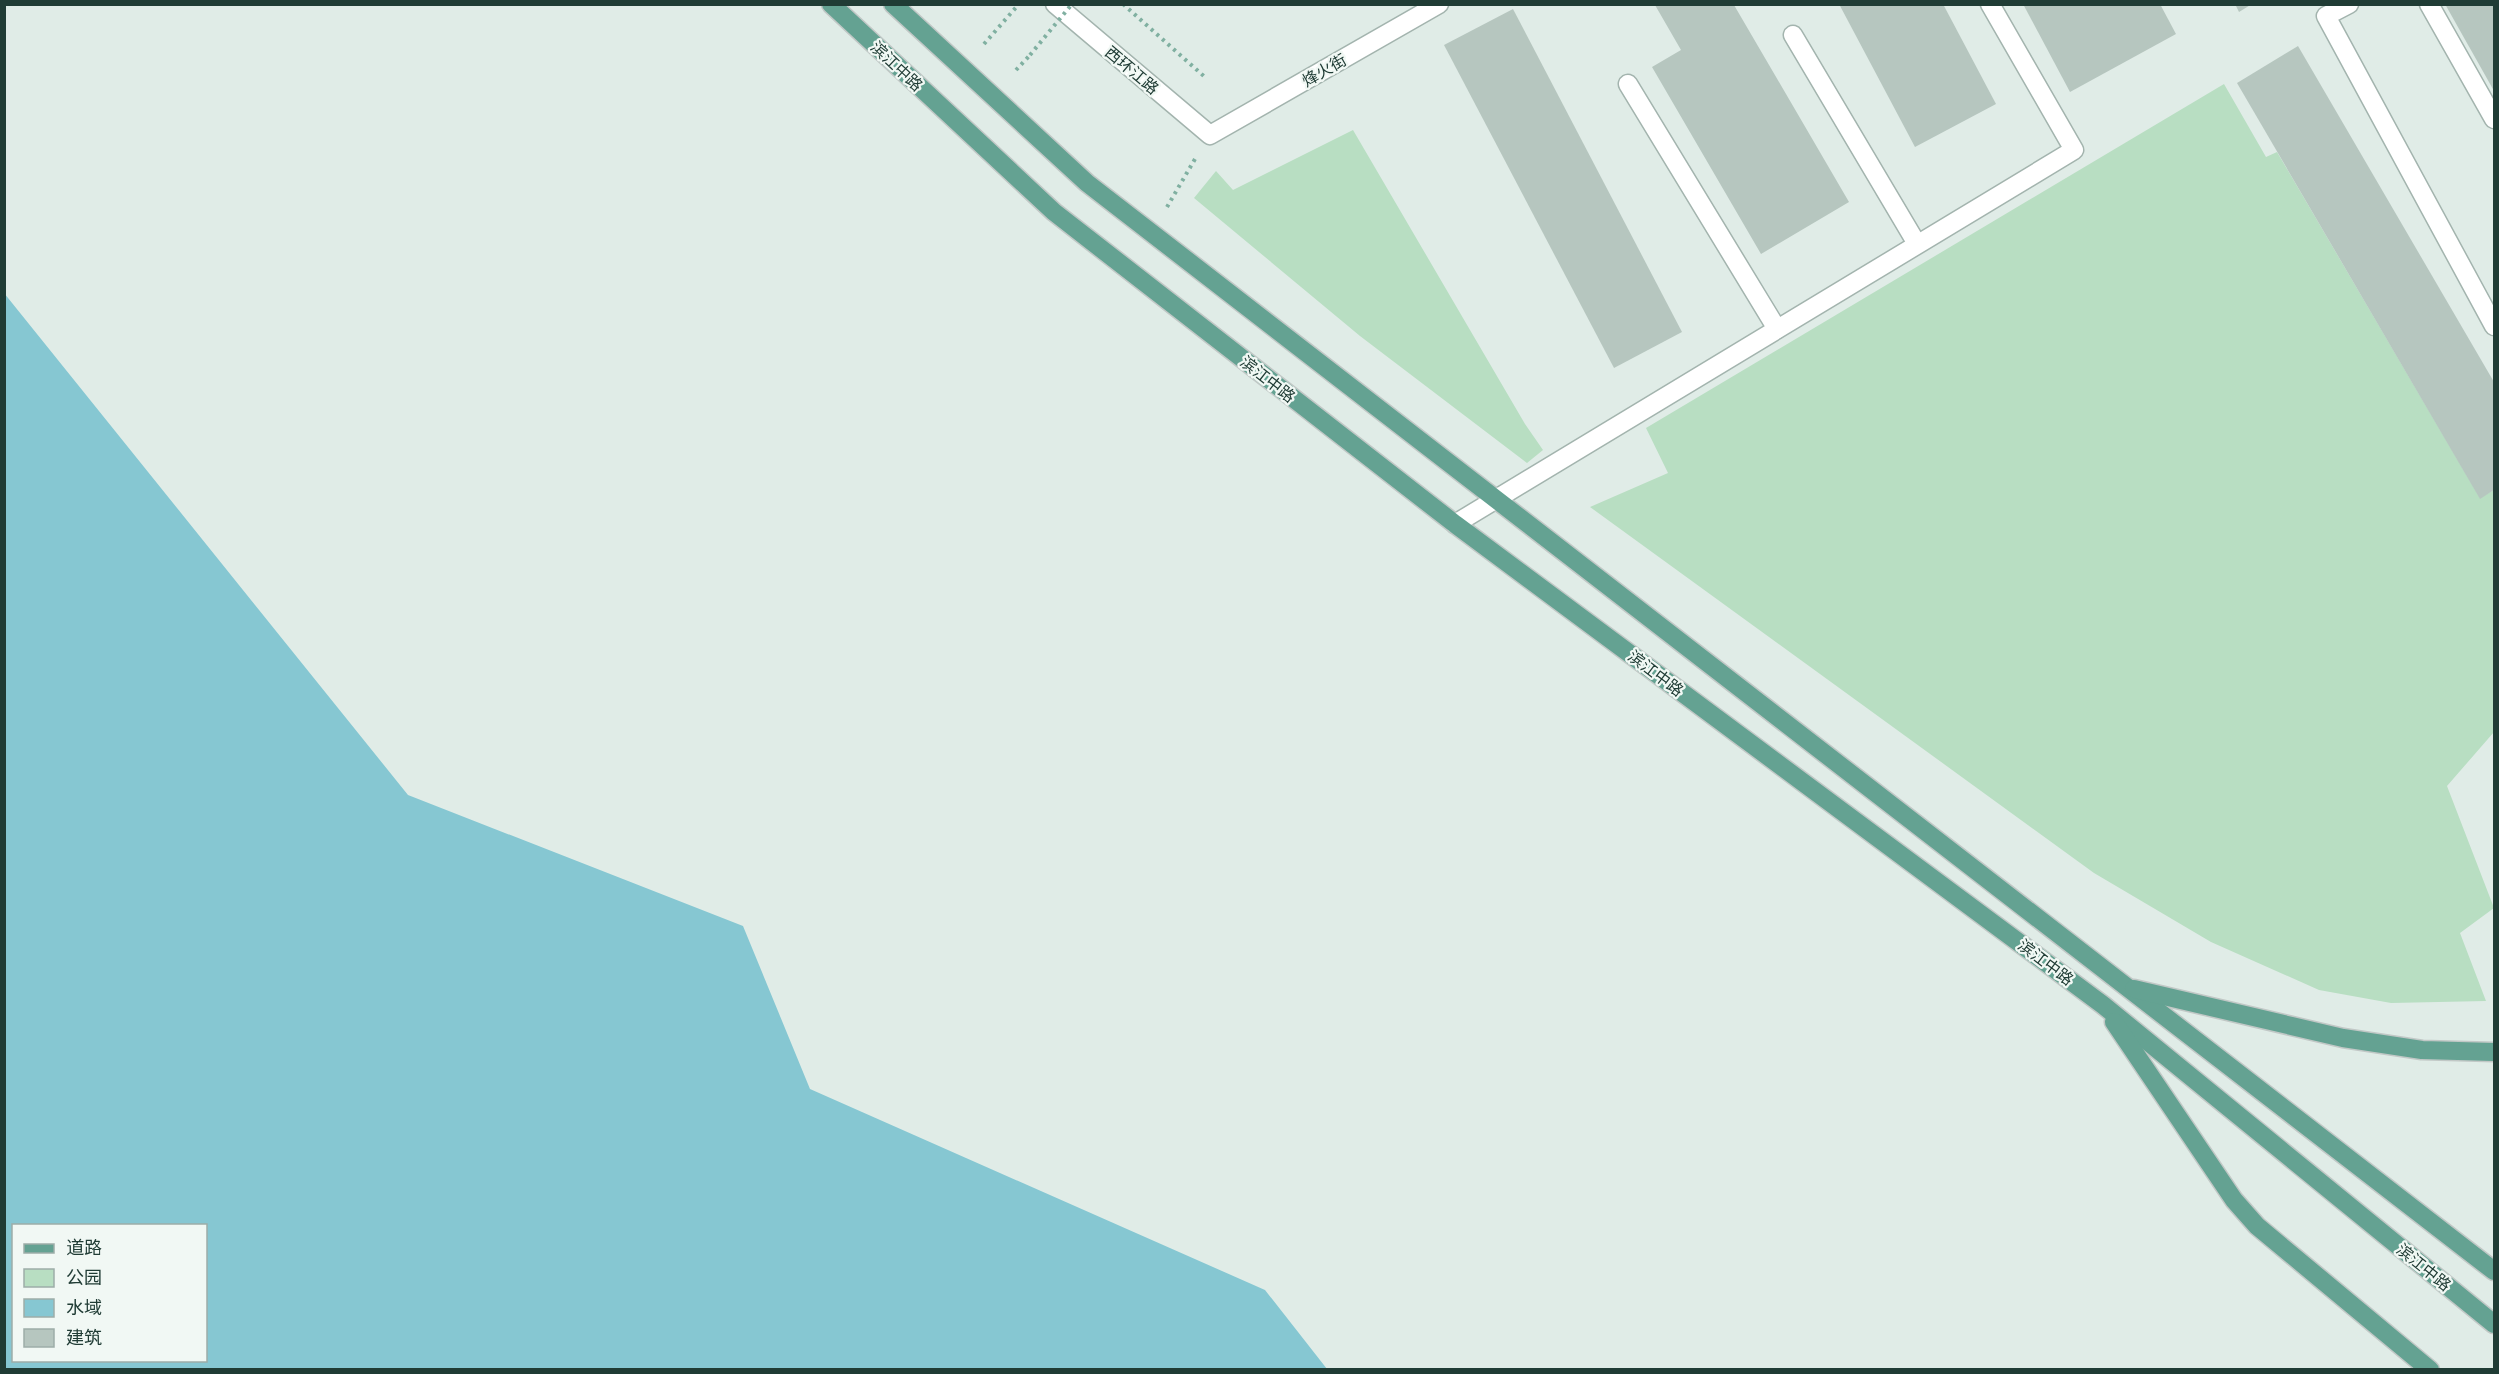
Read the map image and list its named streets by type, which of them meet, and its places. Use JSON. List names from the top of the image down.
{
  "streets": {
    "main road": ["滨江中路"],
    "street": ["西环江路", "烽火街"]
  },
  "crossings": [
    ["西环江路", "烽火街"]
  ],
  "legend": [
    "道路",
    "公园",
    "水域",
    "建筑"
  ]
}
